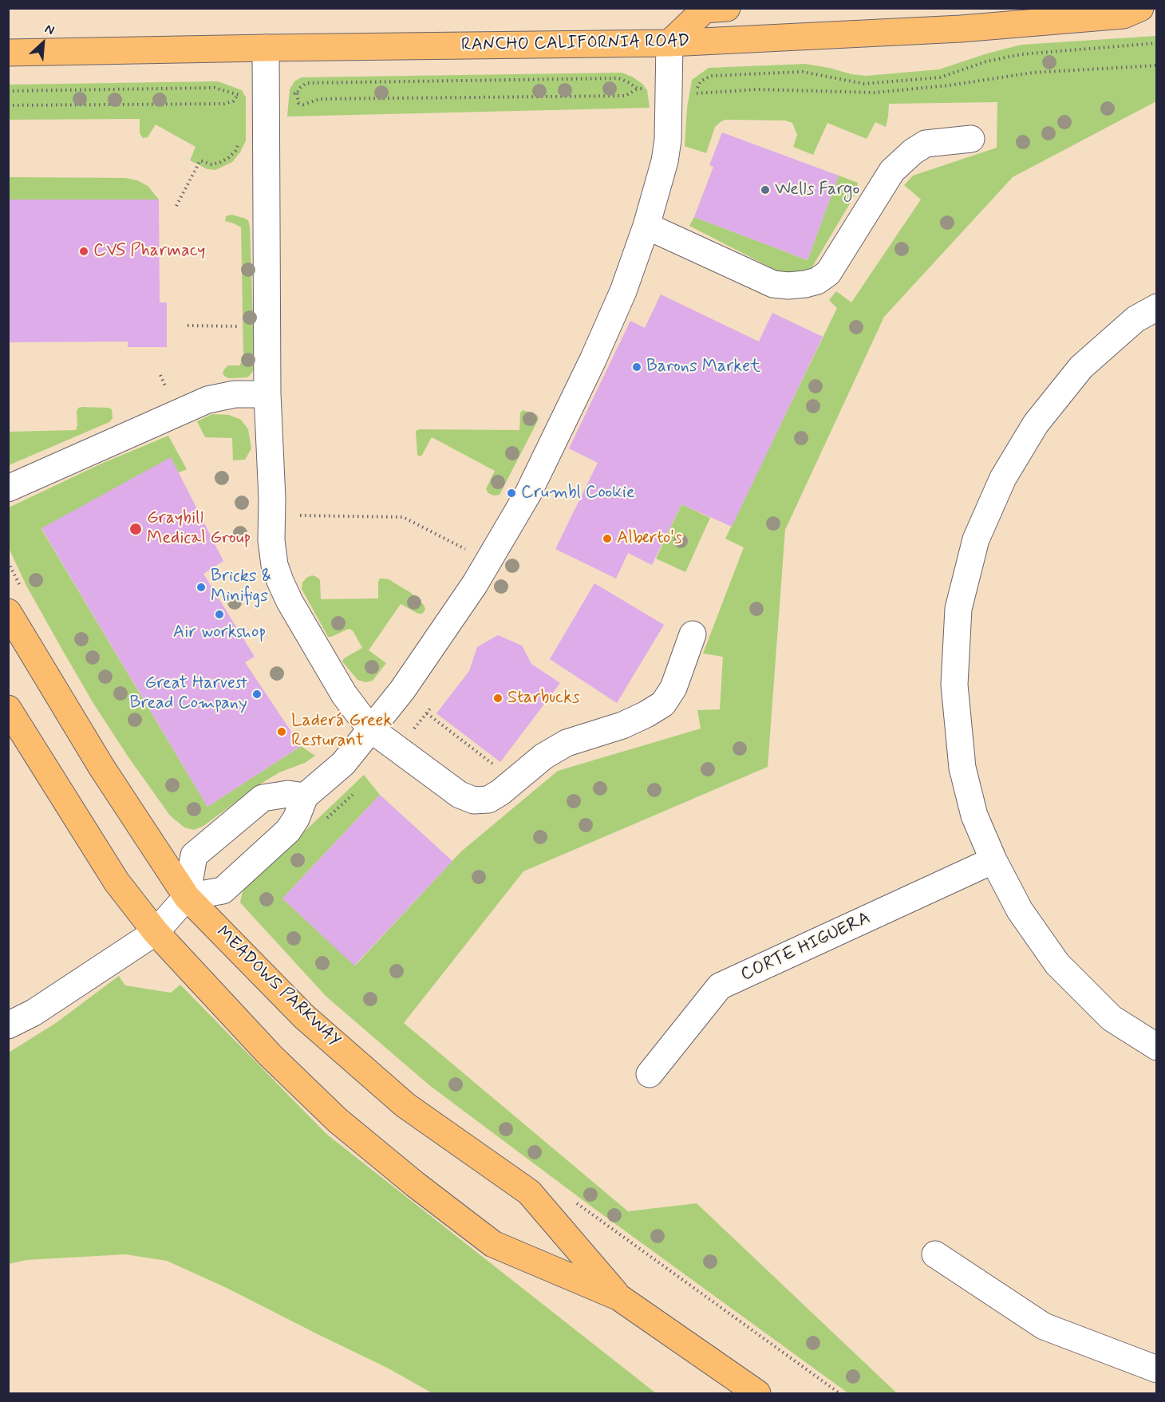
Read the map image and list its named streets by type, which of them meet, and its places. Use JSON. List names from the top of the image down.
{
  "streets": {
    "main road": ["RANCHO CALIFORNIA ROAD", "MEADOWS PARKWAY"],
    "street": ["CORTE HIGUERA"]
  },
  "places": [
    "Wells Fargo",
    "CVS Pharmacy",
    "Barons Market",
    "Crumbl Cookie",
    "Graybill Medical Group",
    "Alberto's",
    "Bricks & Minifigs",
    "Air workshop",
    "Great Harvest Bread Company",
    "Starbucks",
    "Laderá Greek Resturant"
  ],
  "north": "top right"
}
